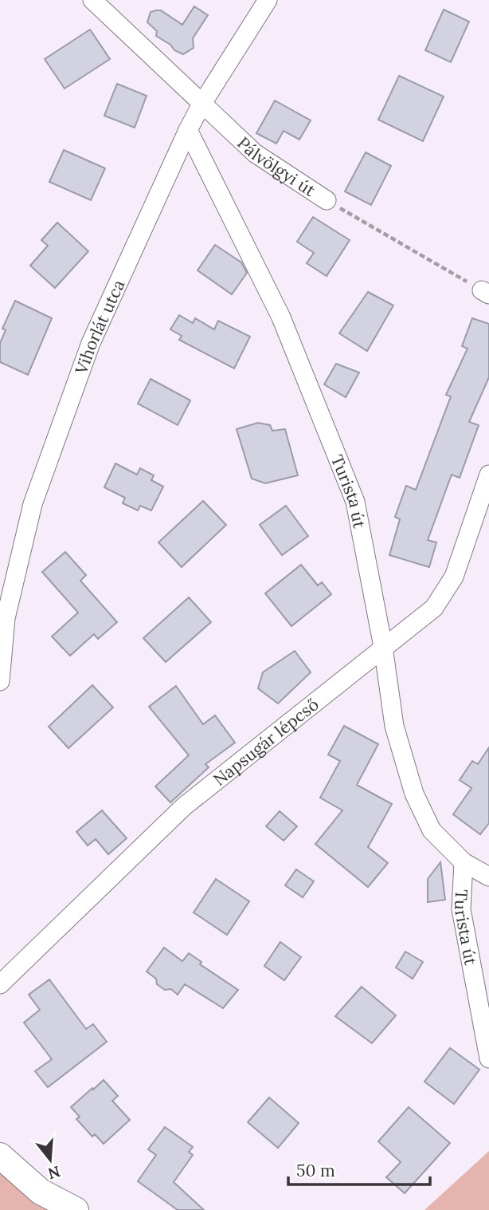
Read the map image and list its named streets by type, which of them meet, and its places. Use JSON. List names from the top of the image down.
{
  "streets": {
    "street": [
      "Pálvölgyi út",
      "Vihorlát utca",
      "Turista út",
      "Napsugár lépcső"
    ]
  },
  "crossings": [
    ["Pálvölgyi út", "Vihorlát utca"],
    ["Vihorlát utca", "Turista út"],
    ["Turista út", "Napsugár lépcső"]
  ],
  "scale_bar": "50 m",
  "north": "bottom"
}
